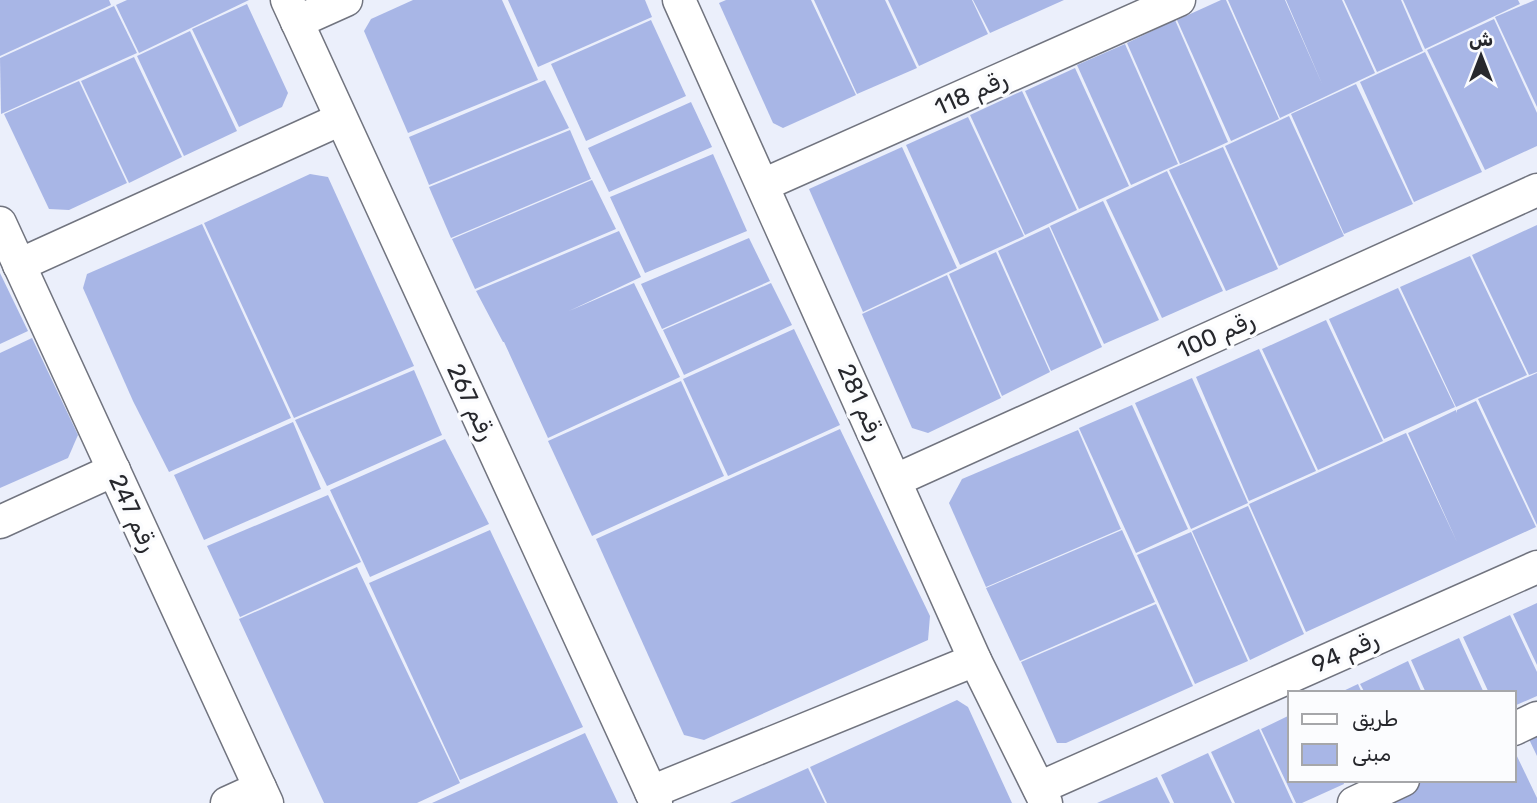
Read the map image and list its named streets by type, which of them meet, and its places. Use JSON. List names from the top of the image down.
{
  "streets": {
    "street": [
      "رقم 118",
      "رقم 100",
      "رقم 267",
      "رقم 281",
      "رقم 247",
      "رقم 94"
    ]
  },
  "crossings": [
    ["رقم 118", "رقم 281"],
    ["رقم 100", "رقم 281"],
    ["رقم 281", "رقم 94"]
  ],
  "legend": ["طريق", "مبنى"],
  "north": "top"
}
